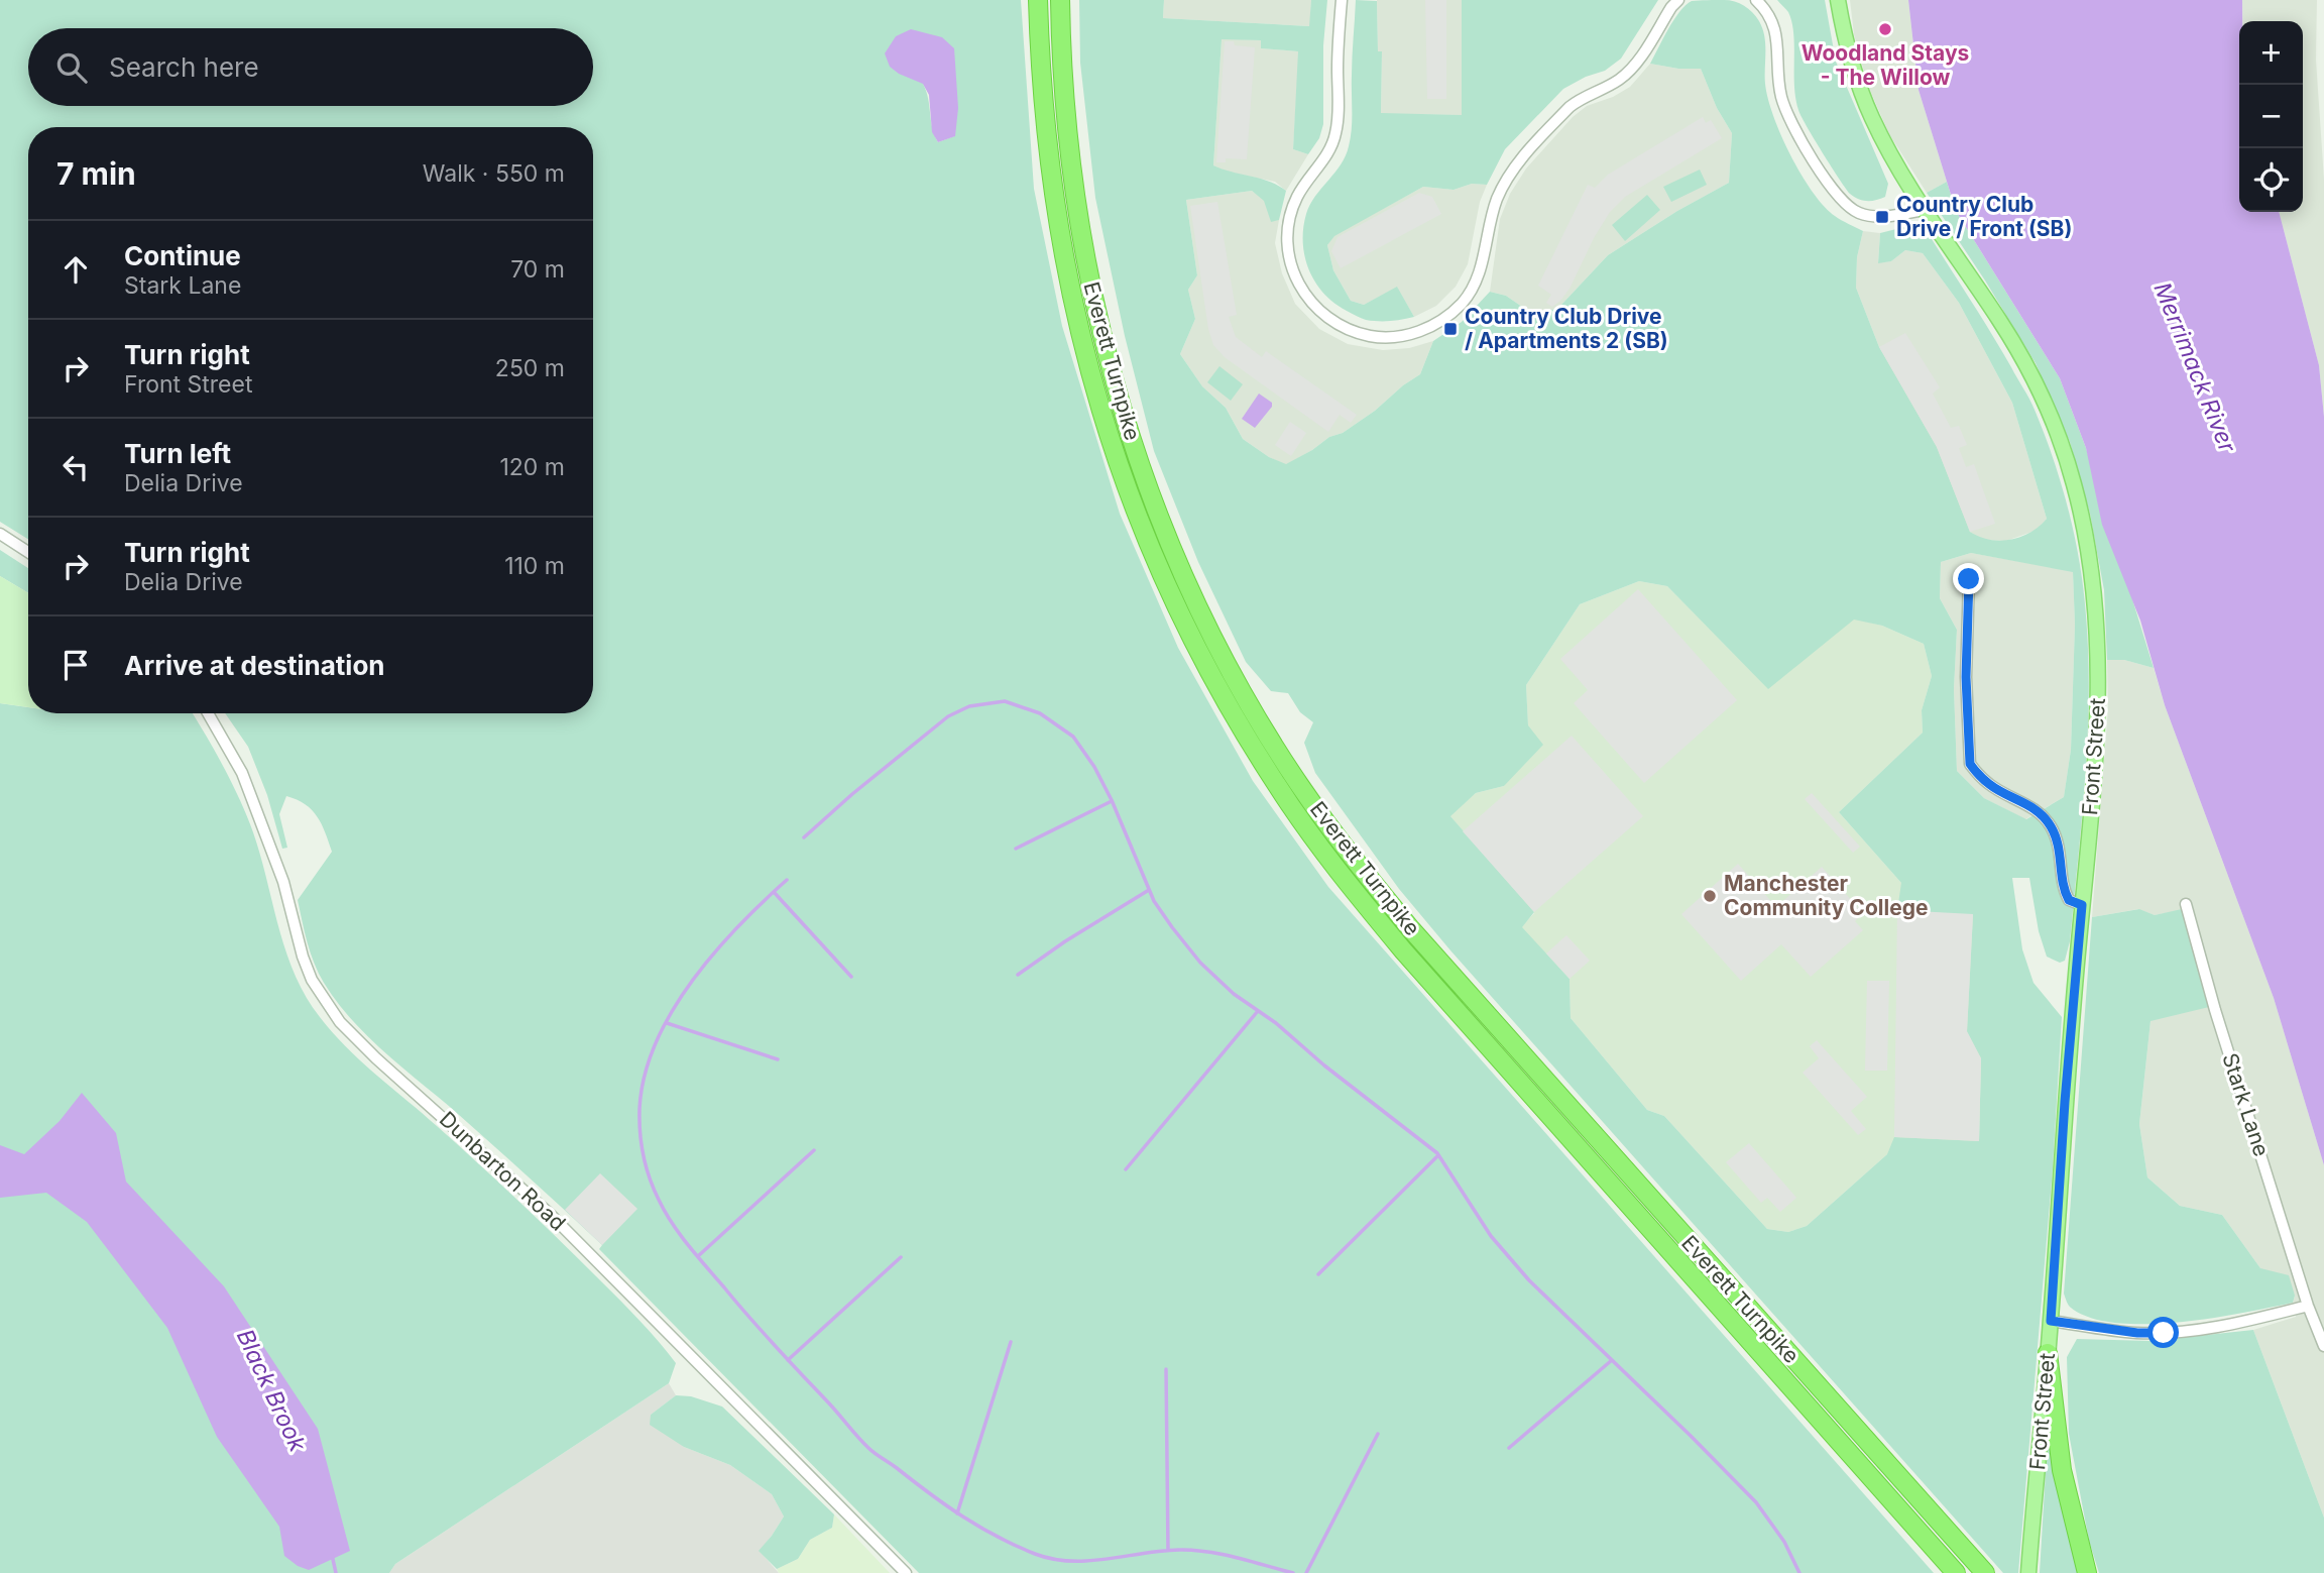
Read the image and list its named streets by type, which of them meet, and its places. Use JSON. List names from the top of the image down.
{
  "streets": {
    "highway": ["Everett Turnpike"],
    "main road": ["Front Street"],
    "street": ["Stark Lane", "Dunbarton Road"]
  },
  "water": ["Merrimack River", "Black Brook"],
  "places": {
    "other": ["Woodland Stays - The Willow", "Manchester Community College"],
    "transit": ["Country Club Drive / Front (SB)", "Country Club Drive / Apartments 2 (SB)"]
  },
  "page": {
    "map_buttons": ["+", "−"],
    "search": "Search here",
    "heading": ["7 min", "Walk · 550 m"],
    "list": [
      ["Continue", "Stark Lane", "70 m"],
      ["Turn right", "Front Street", "250 m"],
      ["Turn left", "Delia Drive", "120 m"],
      ["Turn right", "Delia Drive", "110 m"],
      "Arrive at destination"
    ]
  }
}
